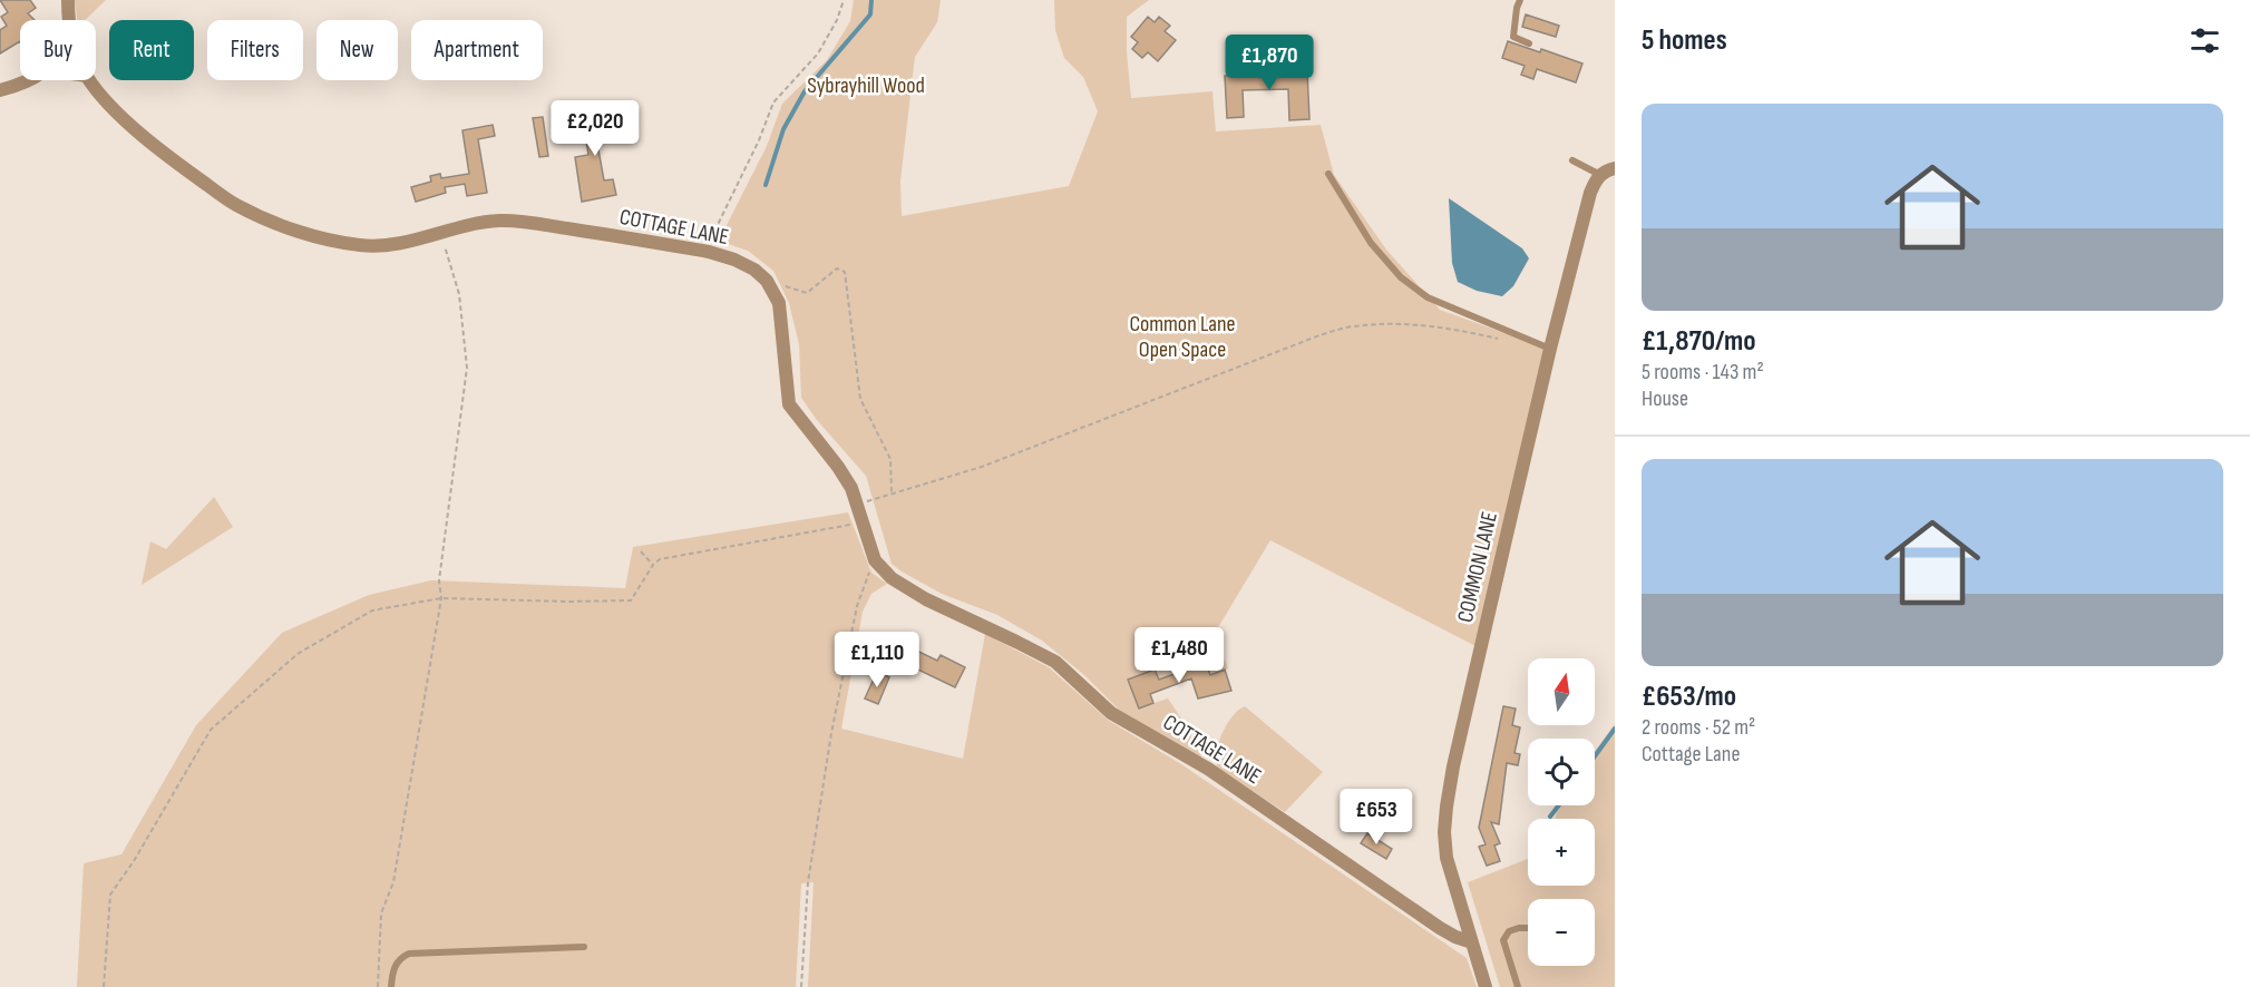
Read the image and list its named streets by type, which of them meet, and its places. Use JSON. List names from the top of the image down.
{
  "streets": {
    "street": ["COTTAGE LANE", "COMMON LANE"]
  },
  "crossings": [
    ["COTTAGE LANE", "COMMON LANE"]
  ],
  "parks": ["Sybrayhill Wood", "Common Lane Open Space"],
  "north": "top",
  "page": {
    "heading": "5 homes",
    "chip": [
      "Buy",
      "Rent",
      "Filters",
      "New",
      "Apartment"
    ],
    "price": [
      "£1,870",
      "£2,020",
      "£1,480",
      "£1,110",
      "£653"
    ],
    "list": [
      {
        "name": "£1,870/mo",
        "note": "5 rooms · 143 m² · House"
      },
      {
        "name": "£653/mo",
        "note": "2 rooms · 52 m² · Cottage Lane"
      }
    ],
    "map_buttons": ["+", "−"]
  }
}
